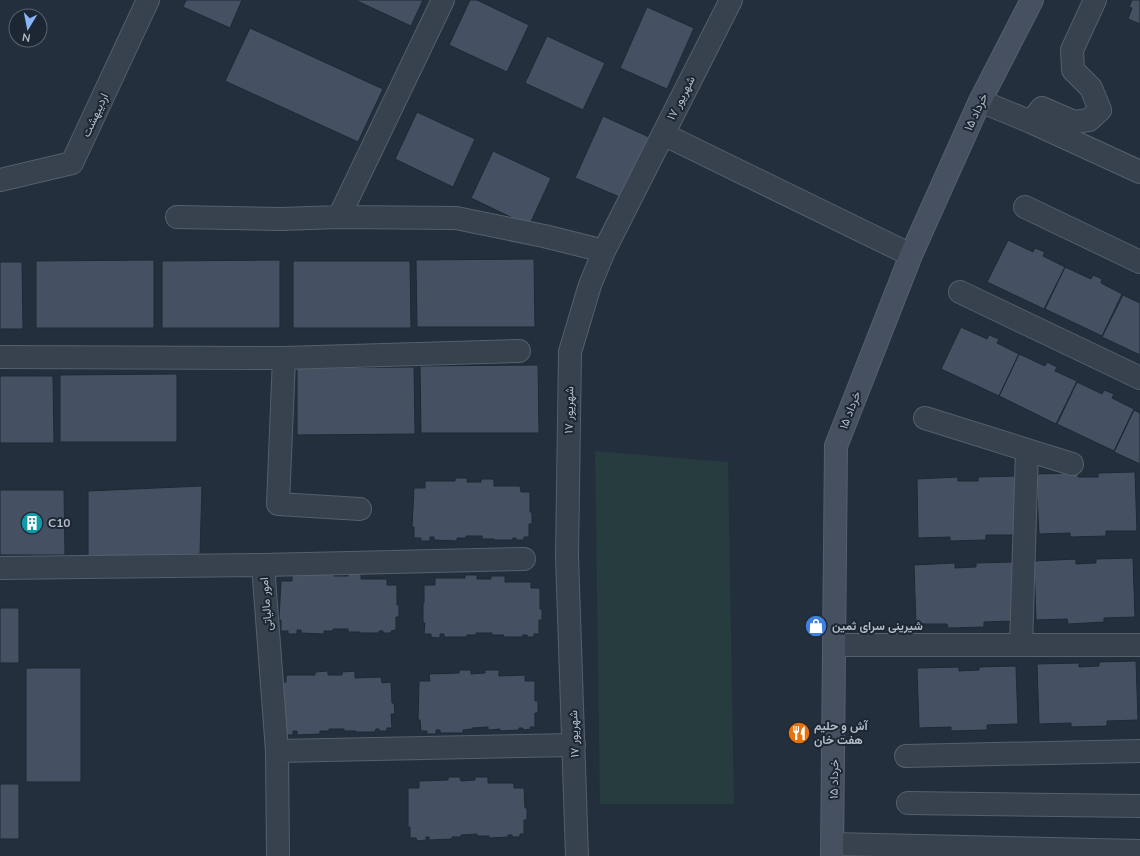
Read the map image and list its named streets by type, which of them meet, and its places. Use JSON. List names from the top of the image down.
{
  "streets": {
    "main road": ["۱۵ خرداد"],
    "street": ["۱۷ شهریور", "اردیبهشت", "امور مالیاتی"]
  },
  "places": {
    "building": ["C10"],
    "shop": ["شیرینی سرای ثمین"],
    "restaurant": ["آش و حلیم هفت خان"]
  },
  "north": "bottom"
}
